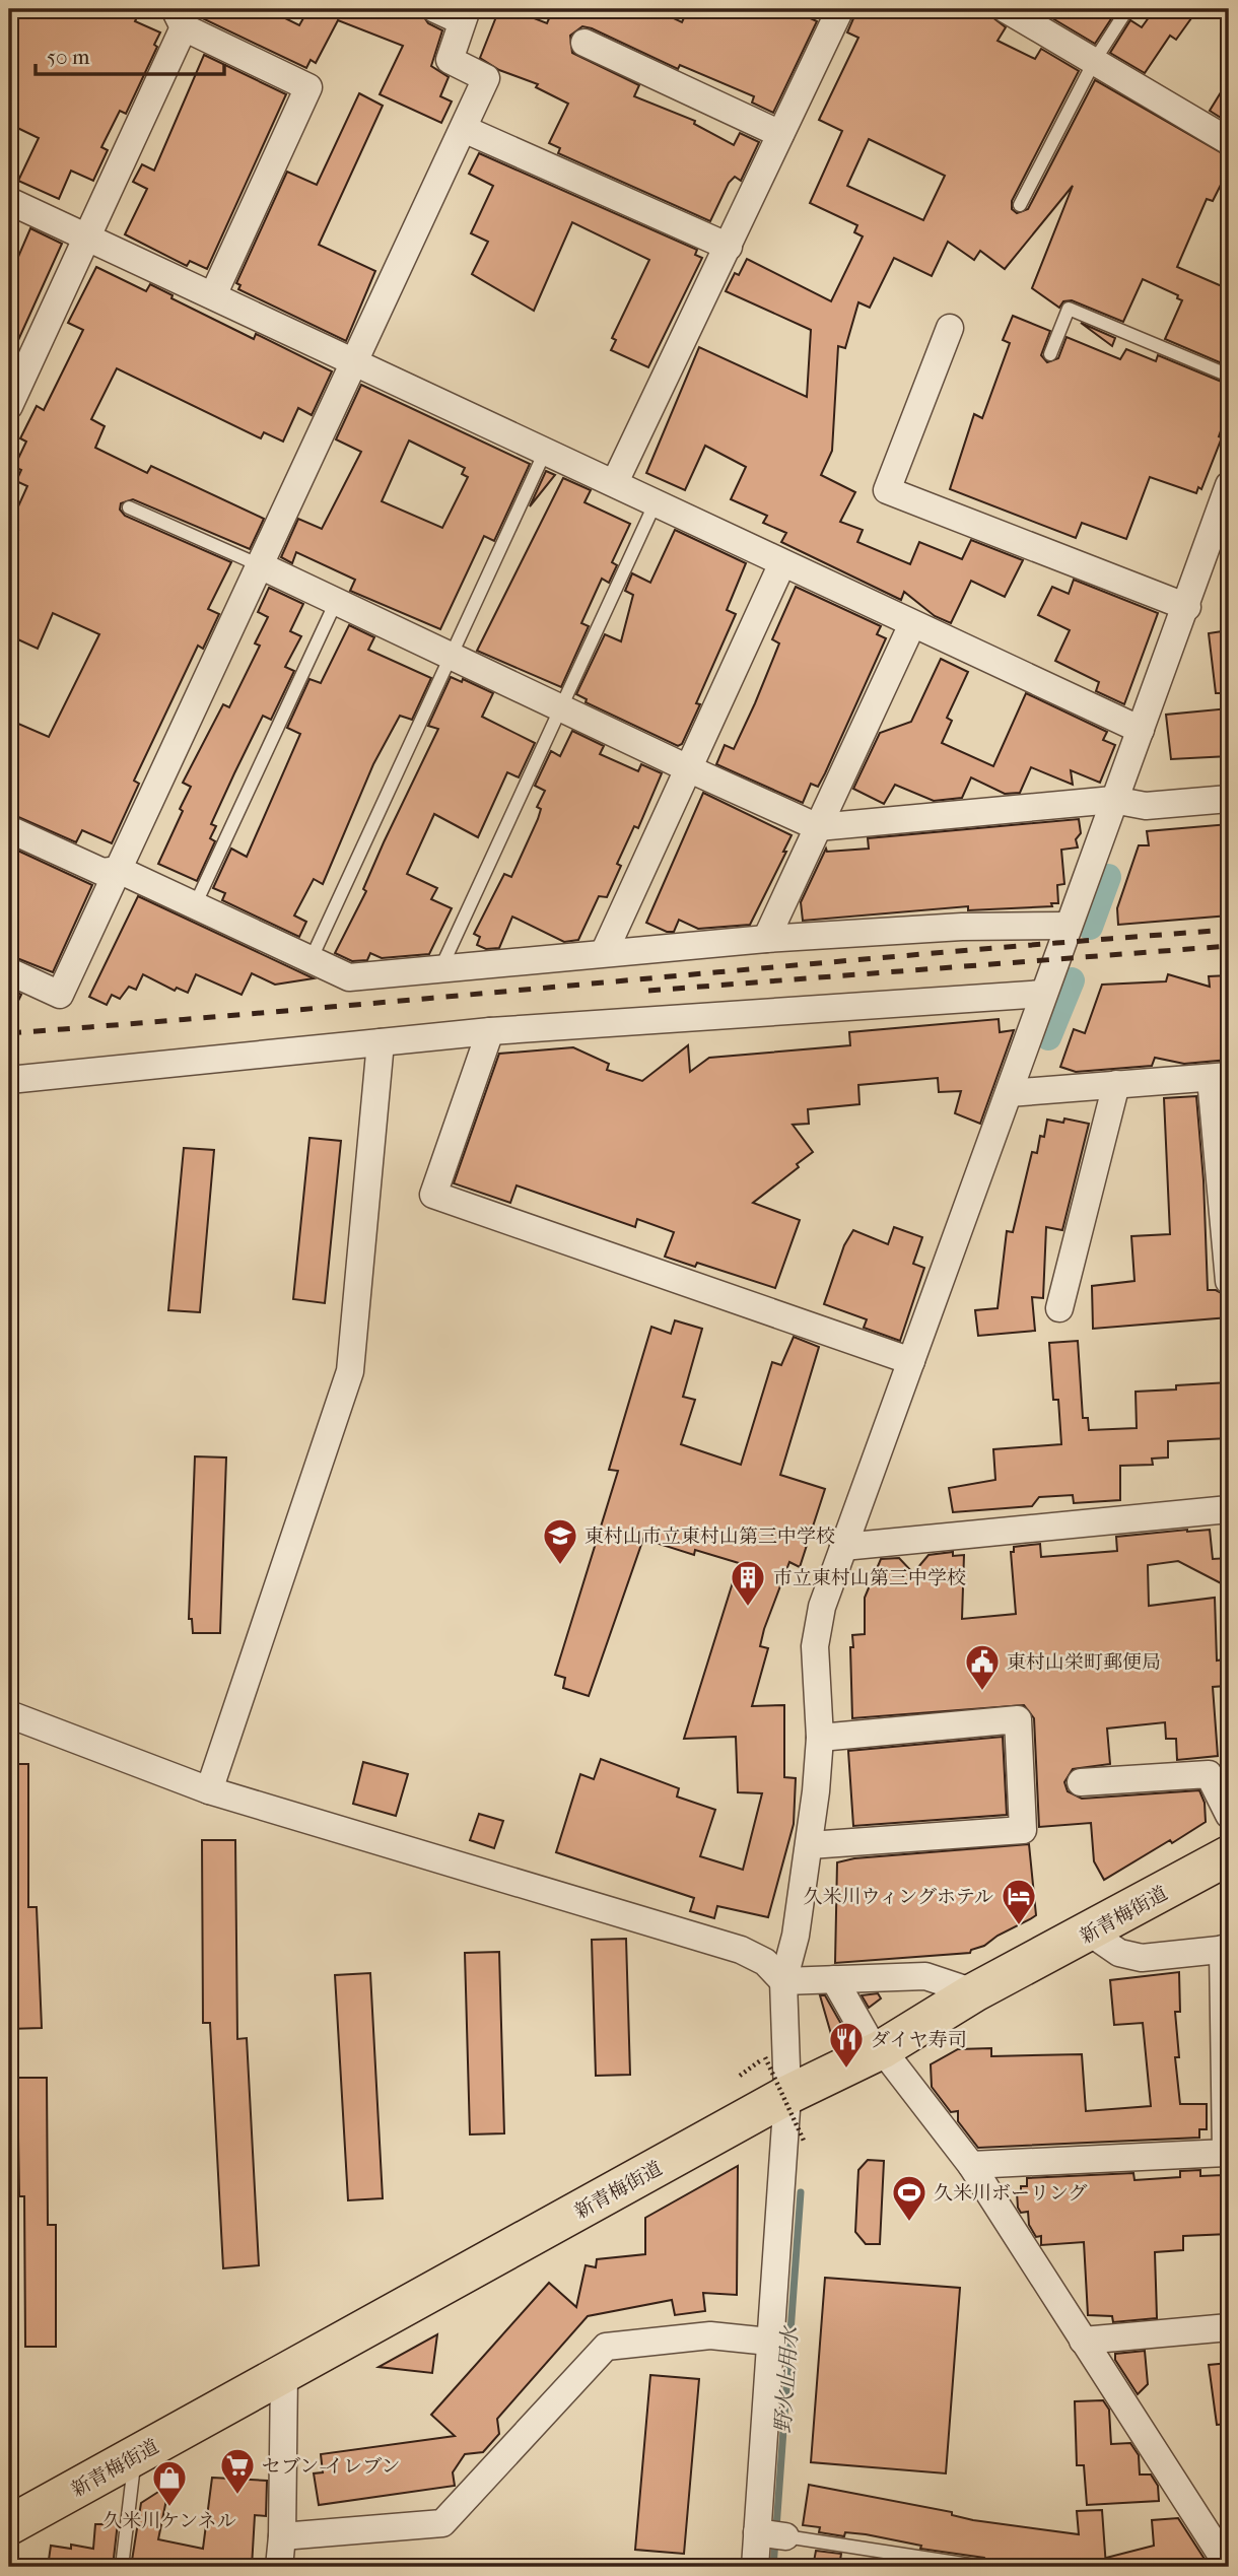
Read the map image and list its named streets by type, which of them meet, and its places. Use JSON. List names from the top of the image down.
{
  "streets": {
    "main road": ["新青梅街道"]
  },
  "water": ["野火止用水"],
  "places": {
    "school or university": ["東村山市立東村山第三中学校"],
    "building": ["市立東村山第三中学校"],
    "public building": ["東村山栄町郵便局"],
    "hotel": ["久米川ウィングホテル"],
    "restaurant": ["ダイヤ寿司"],
    "sports": ["久米川ボーリング"],
    "supermarket": ["セブン-イレブン"],
    "shop": ["久米川ケンネル"]
  },
  "scale_bar": "50 m"
}
